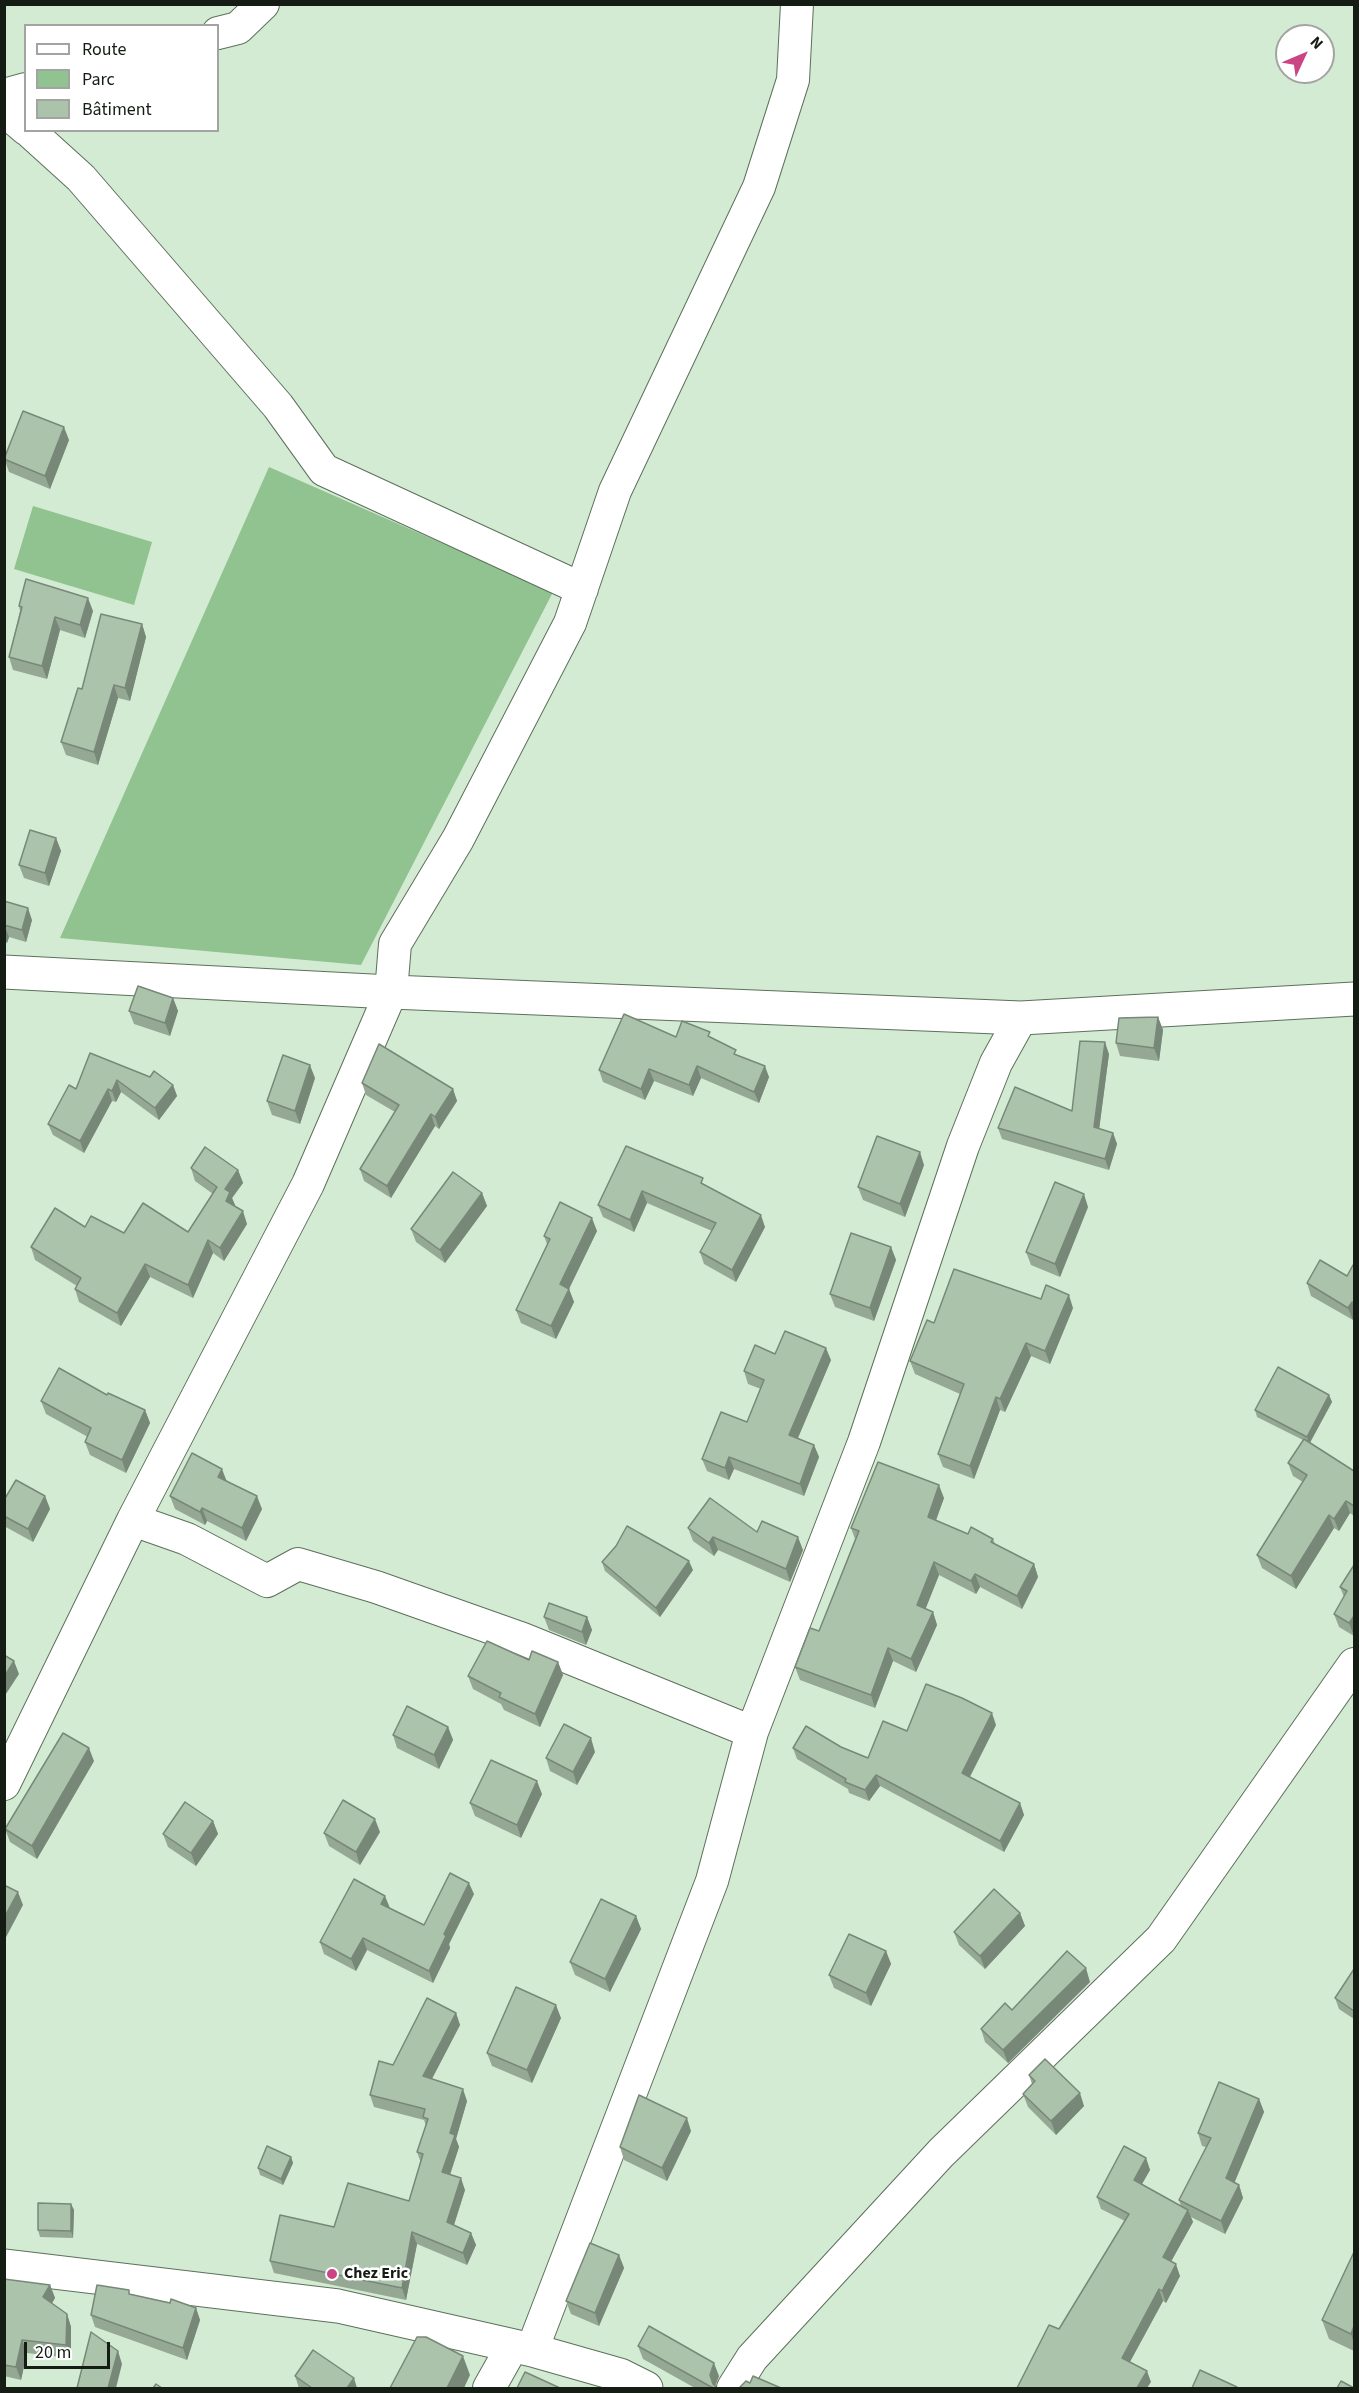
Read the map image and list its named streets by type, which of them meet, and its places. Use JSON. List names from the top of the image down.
{
  "places": ["Chez Eric"],
  "legend": ["Route", "Parc", "Bâtiment"],
  "scale_bar": "20 m",
  "north": "top right"
}
